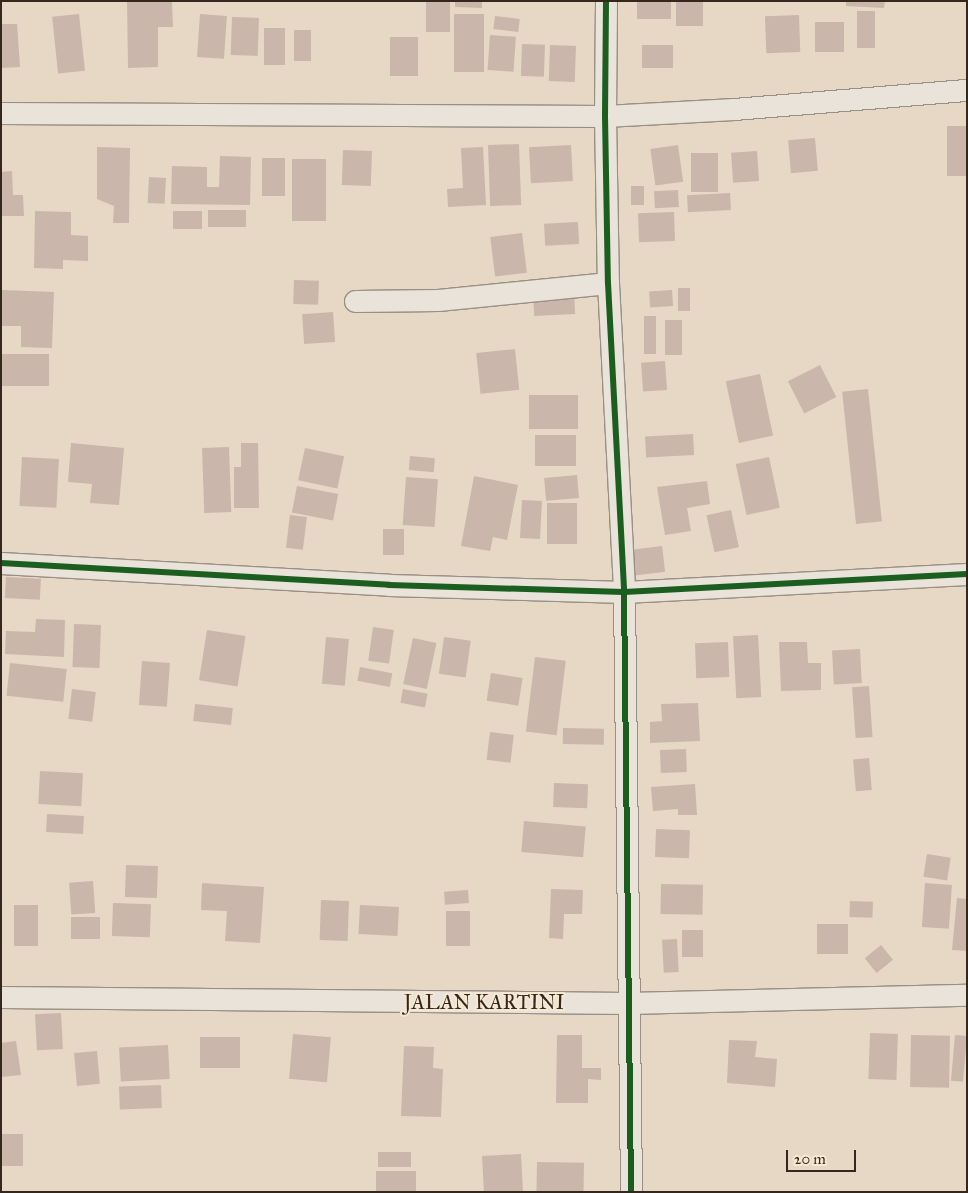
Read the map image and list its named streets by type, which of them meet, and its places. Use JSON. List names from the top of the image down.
{
  "streets": {
    "street": ["JALAN KARTINI"]
  },
  "scale_bar": "20 m"
}
